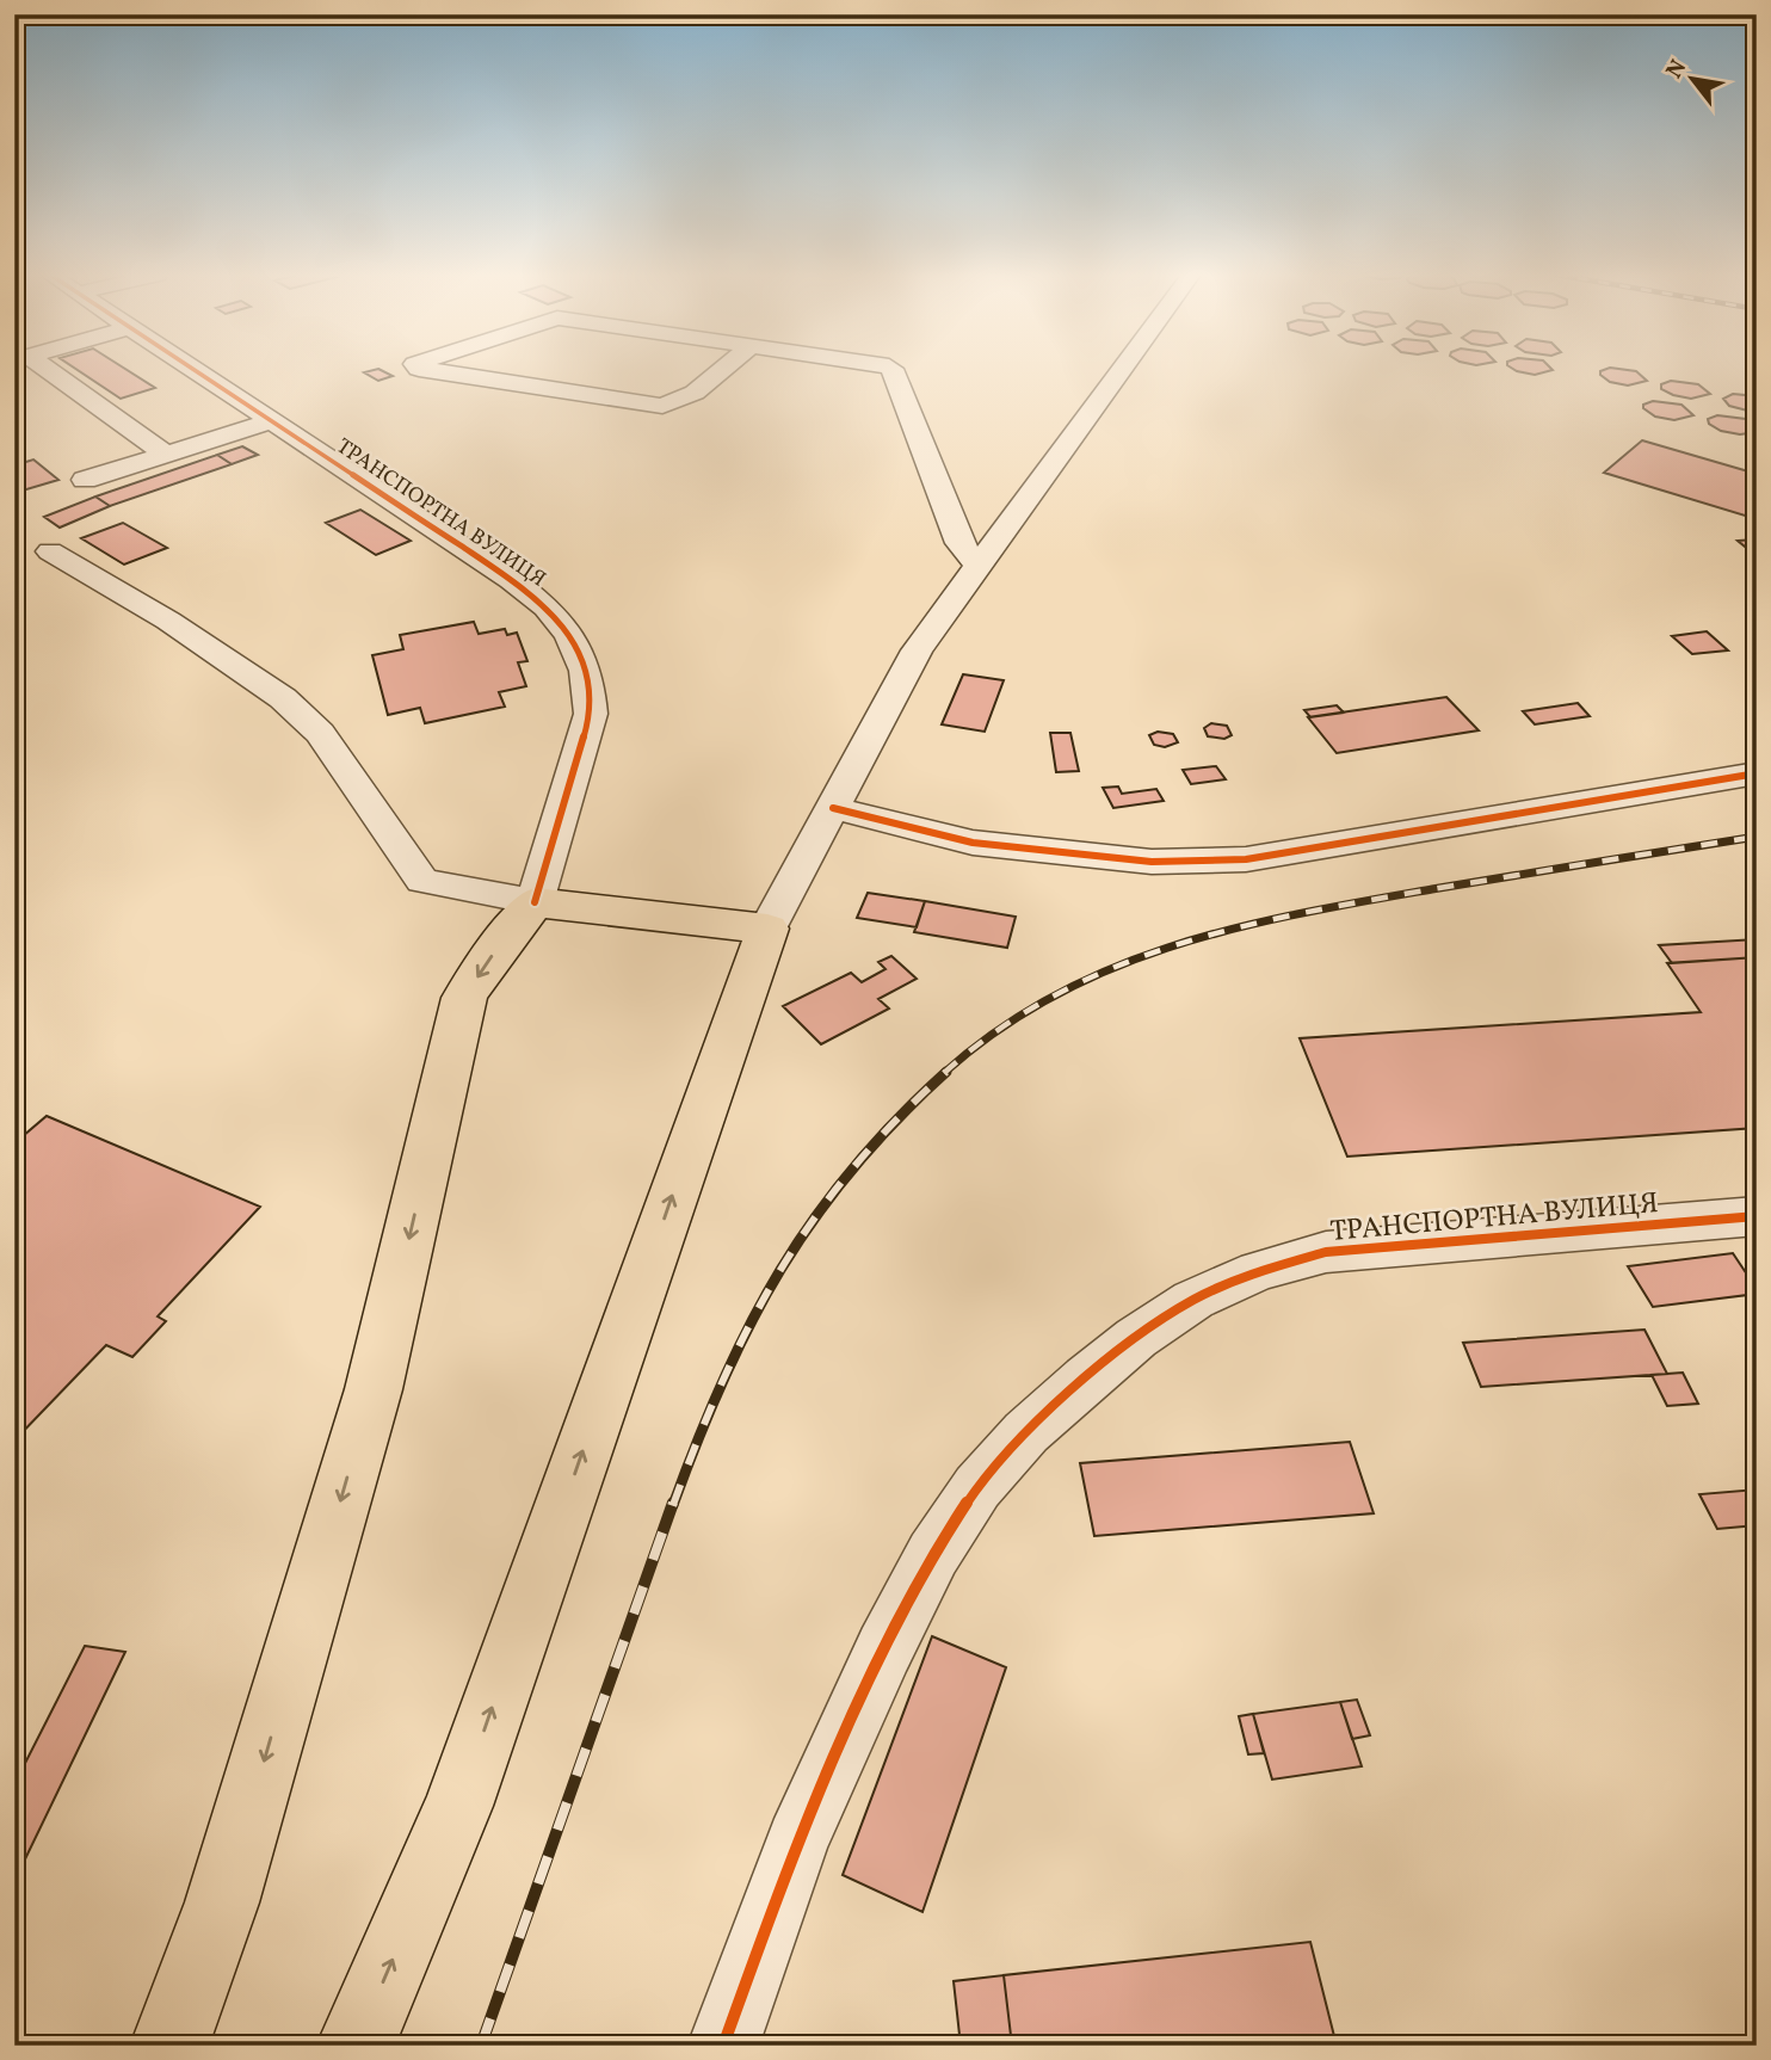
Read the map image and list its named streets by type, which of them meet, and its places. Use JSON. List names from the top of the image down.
{
  "streets": {
    "street": ["ТРАНСПОРТНА ВУЛИЦЯ"]
  },
  "north": "top left"
}
